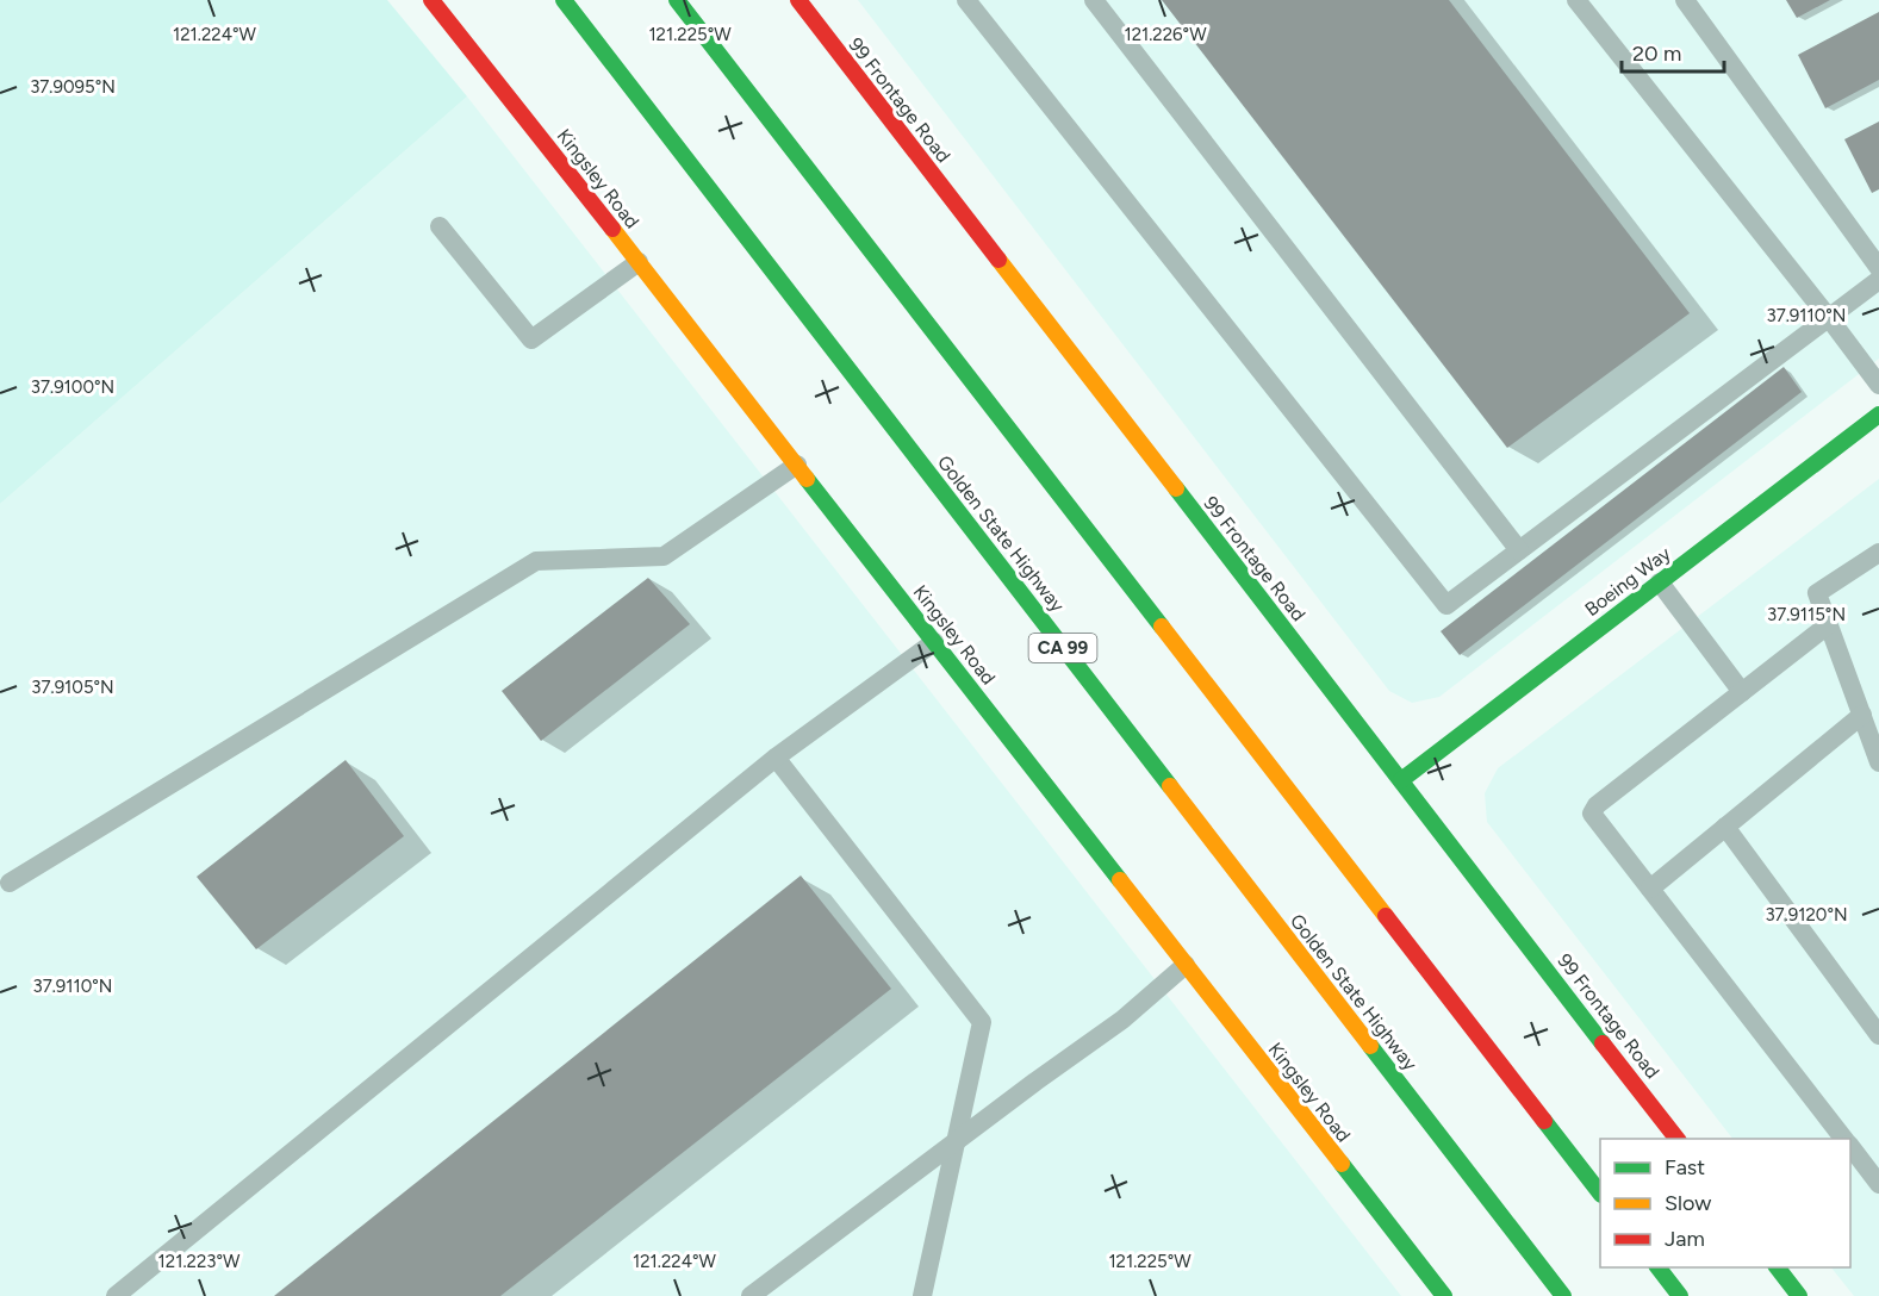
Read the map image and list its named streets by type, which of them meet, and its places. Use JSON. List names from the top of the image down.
{
  "streets": {
    "main road": [
      "99 Frontage Road",
      "Kingsley Road",
      "Golden State Highway",
      "Boeing Way",
      "CA 99"
    ]
  },
  "crossings": [
    ["99 Frontage Road", "Boeing Way"]
  ],
  "legend": ["Fast", "Slow", "Jam"],
  "scale_bar": "20 m",
  "coordinates": [
    "121.224°W",
    "121.225°W",
    "121.226°W",
    "37.9095°N",
    "37.9110°N",
    "37.9100°N",
    "37.9115°N",
    "37.9105°N",
    "37.9120°N",
    "121.223°W"
  ]
}
